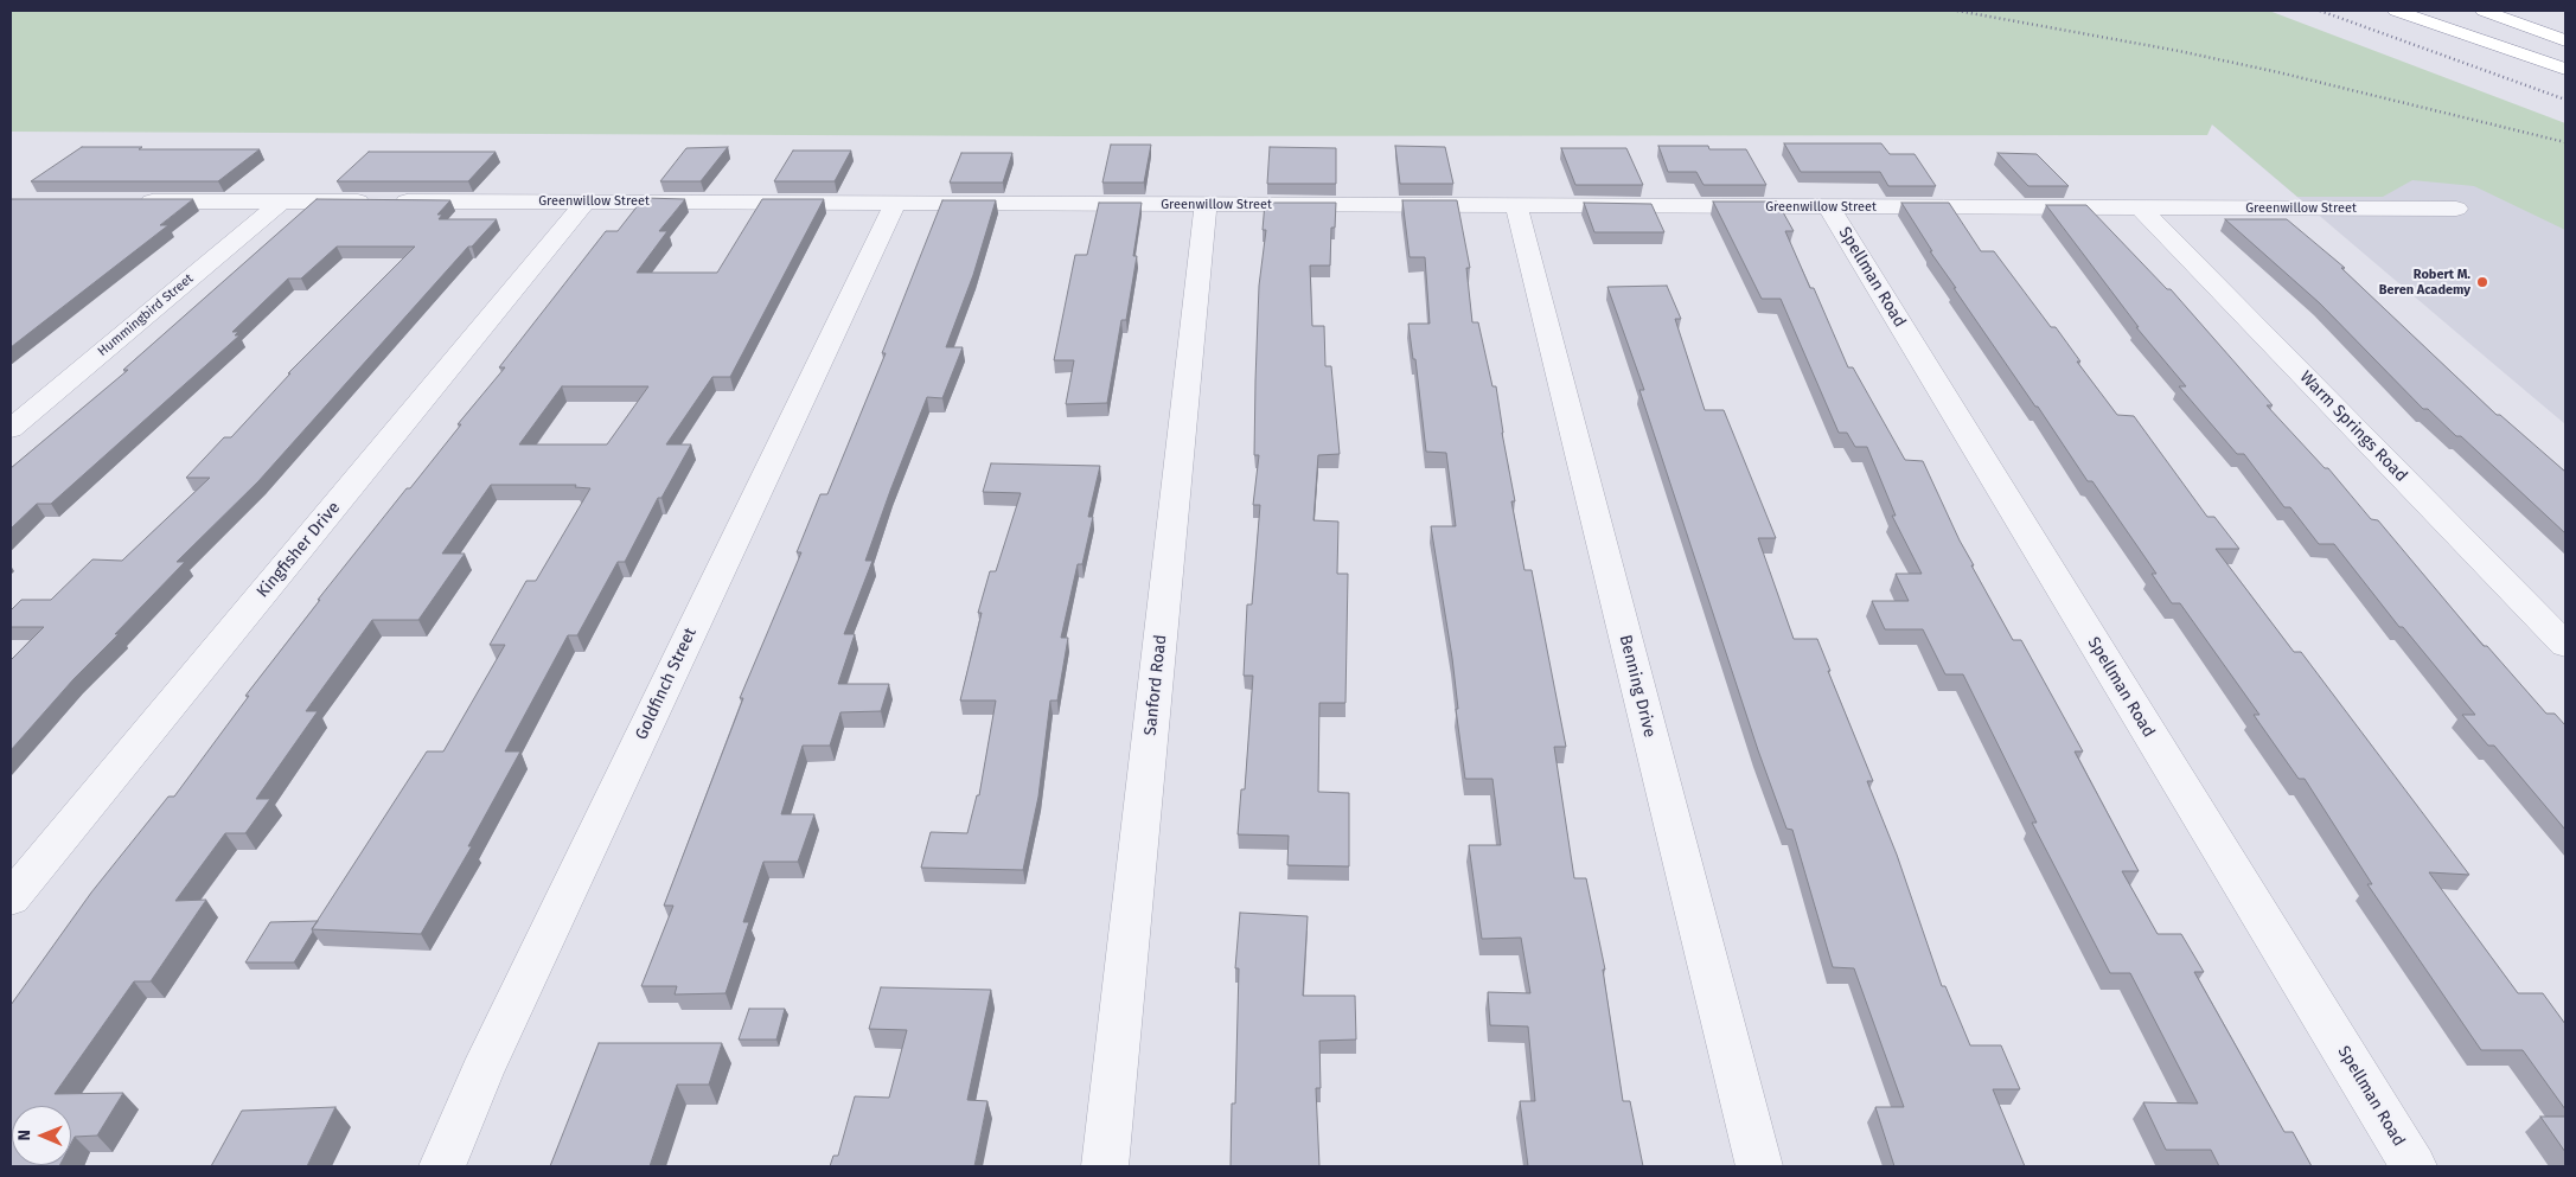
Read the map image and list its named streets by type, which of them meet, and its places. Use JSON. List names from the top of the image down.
{
  "streets": {
    "street": [
      "Greenwillow Street",
      "Spellman Road",
      "Hummingbird Street",
      "Warm Springs Road",
      "Kingfisher Drive",
      "Goldfinch Street",
      "Sanford Road",
      "Benning Drive"
    ]
  },
  "crossings": [
    ["Greenwillow Street", "Spellman Road"],
    ["Greenwillow Street", "Hummingbird Street"],
    ["Greenwillow Street", "Warm Springs Road"],
    ["Greenwillow Street", "Kingfisher Drive"],
    ["Greenwillow Street", "Goldfinch Street"],
    ["Greenwillow Street", "Sanford Road"],
    ["Greenwillow Street", "Benning Drive"]
  ],
  "places": ["Robert M. Beren Academy"],
  "north": "left"
}
